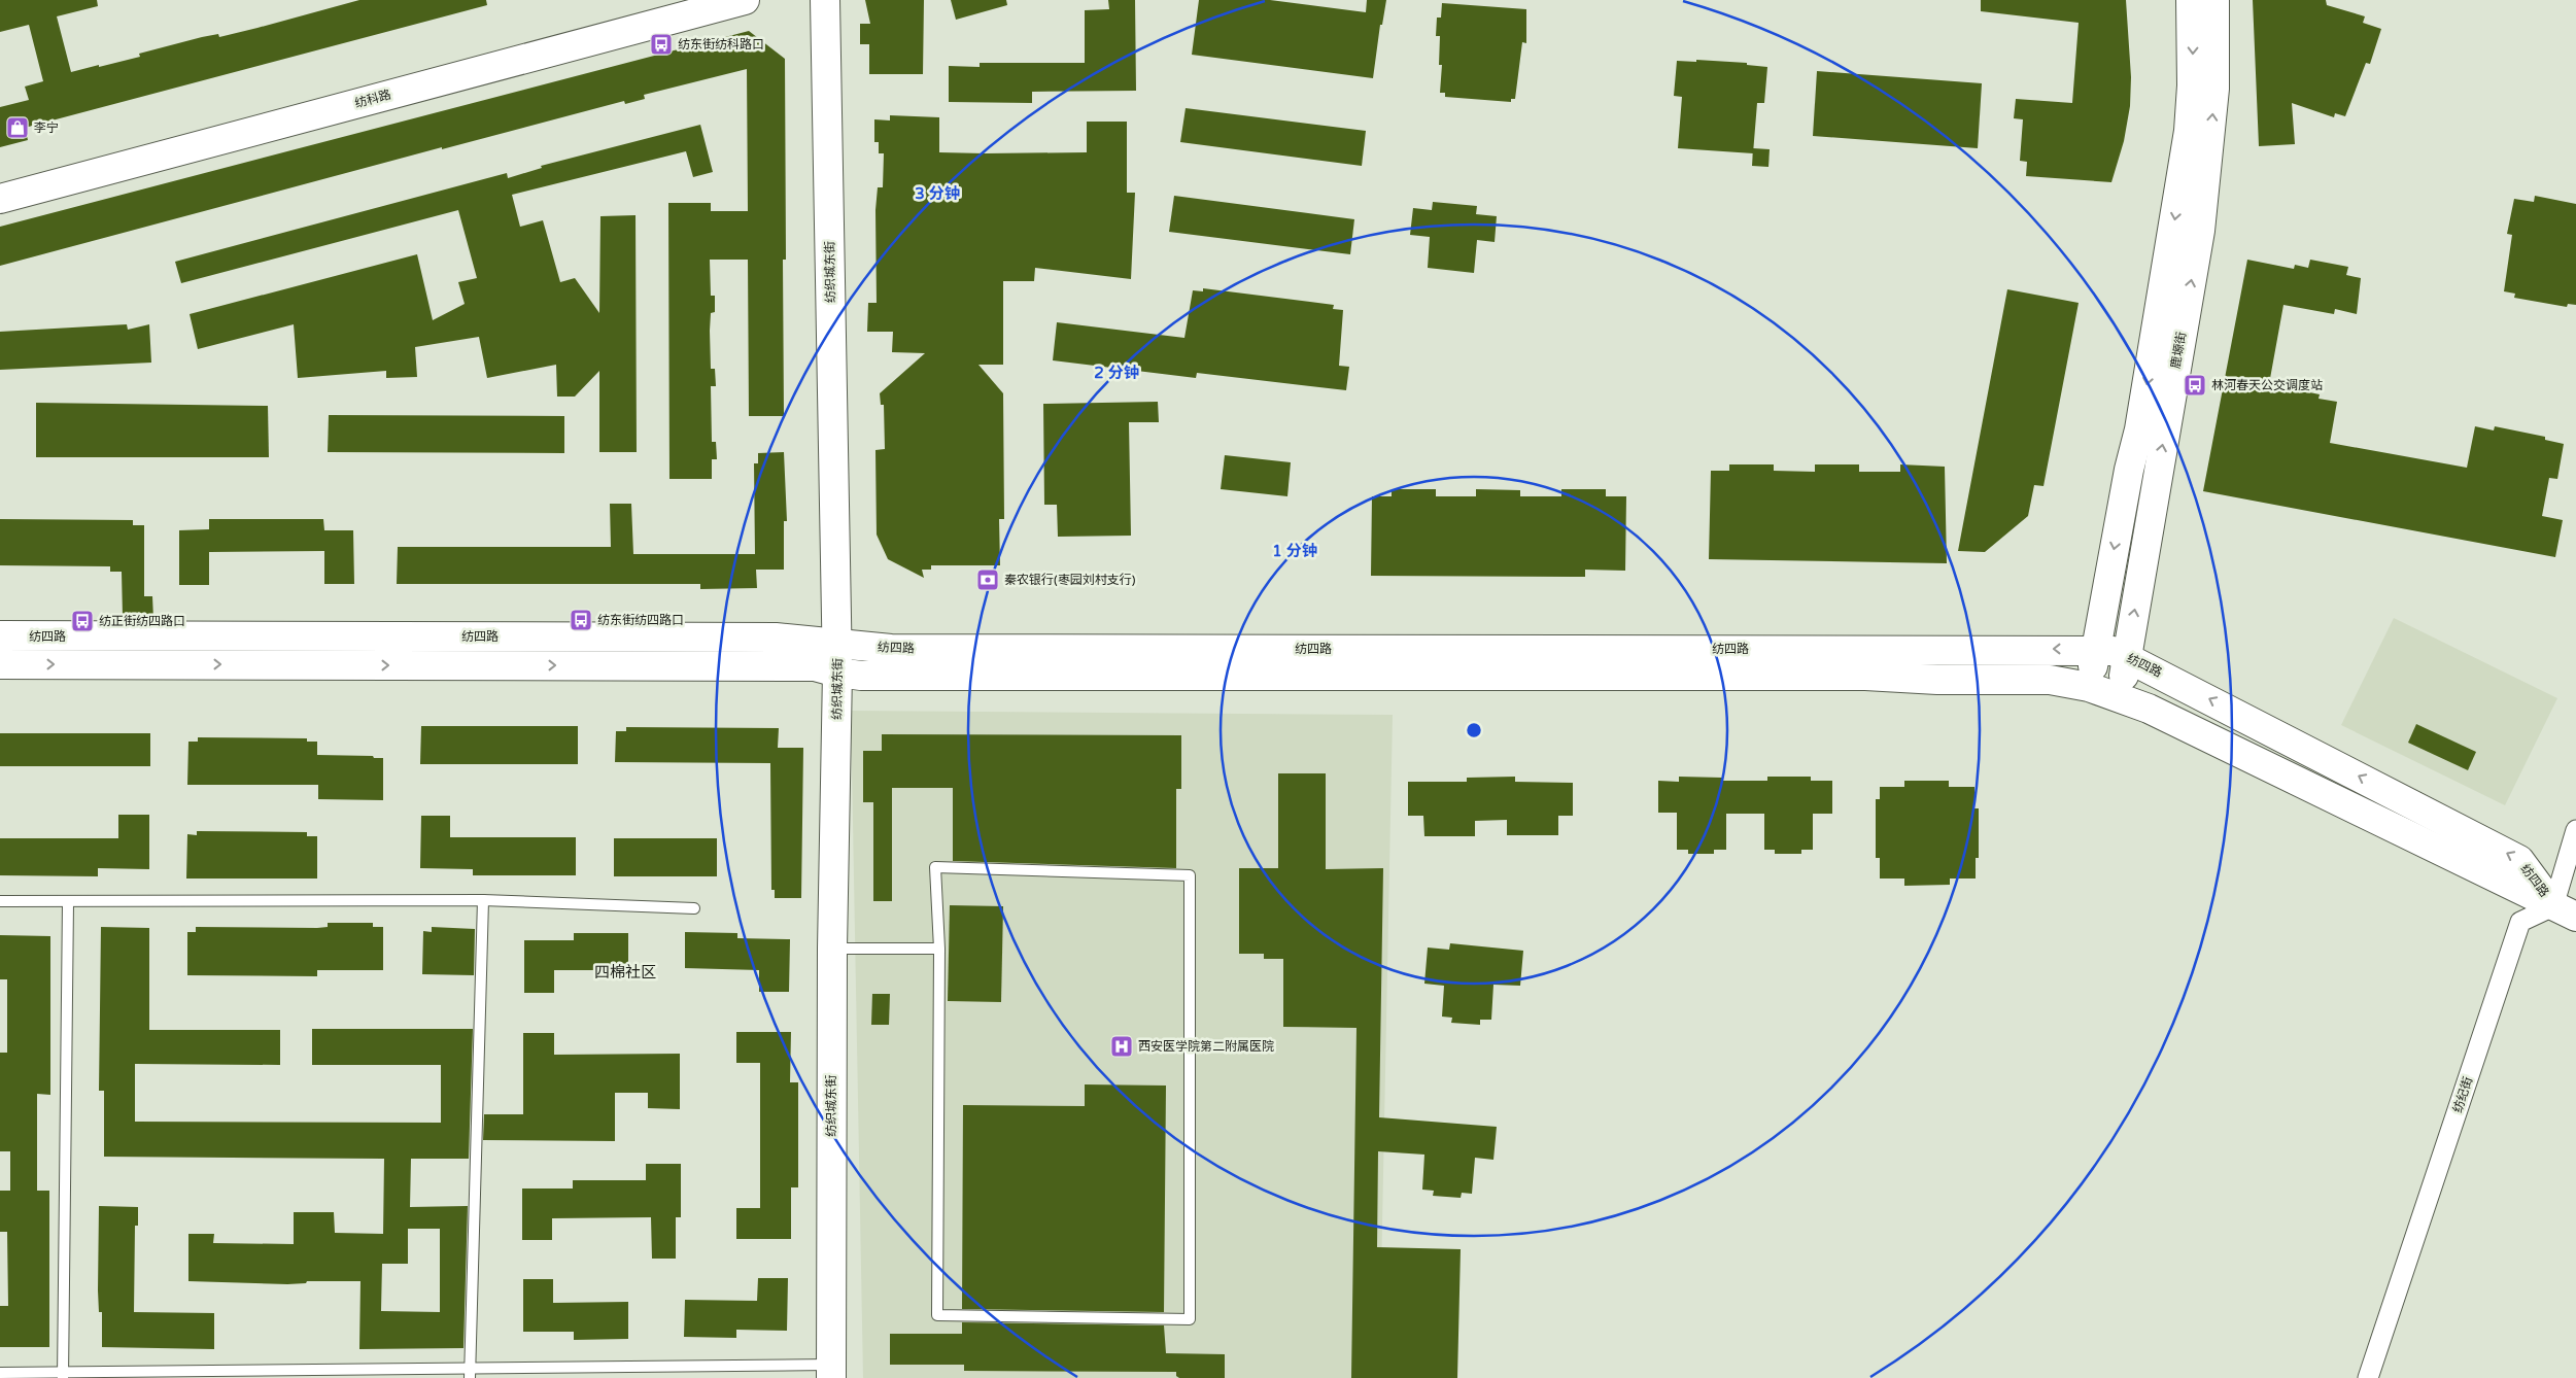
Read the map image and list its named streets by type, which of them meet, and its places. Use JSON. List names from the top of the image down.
{
  "streets": {
    "street": [
      "纺科路",
      "纺织城东街",
      "鹿塬街",
      "纺四路",
      "纺纪街"
    ]
  },
  "crossings": [
    ["纺织城东街", "纺四路"],
    ["鹿塬街", "纺四路"],
    ["纺四路", "纺纪街"]
  ],
  "districts": ["四棉社区"],
  "places": {
    "bus stop": [
      "纺东街纺科路口",
      "林河春天公交调度站",
      "纺东街纺四路口",
      "纺正街纺四路口"
    ],
    "shop": ["李宁"],
    "bank": ["秦农银行(枣园刘村支行)"],
    "hospital": ["西安医学院第二附属医院"]
  },
  "rings": ["3 分钟", "2 分钟", "1 分钟"]
}
